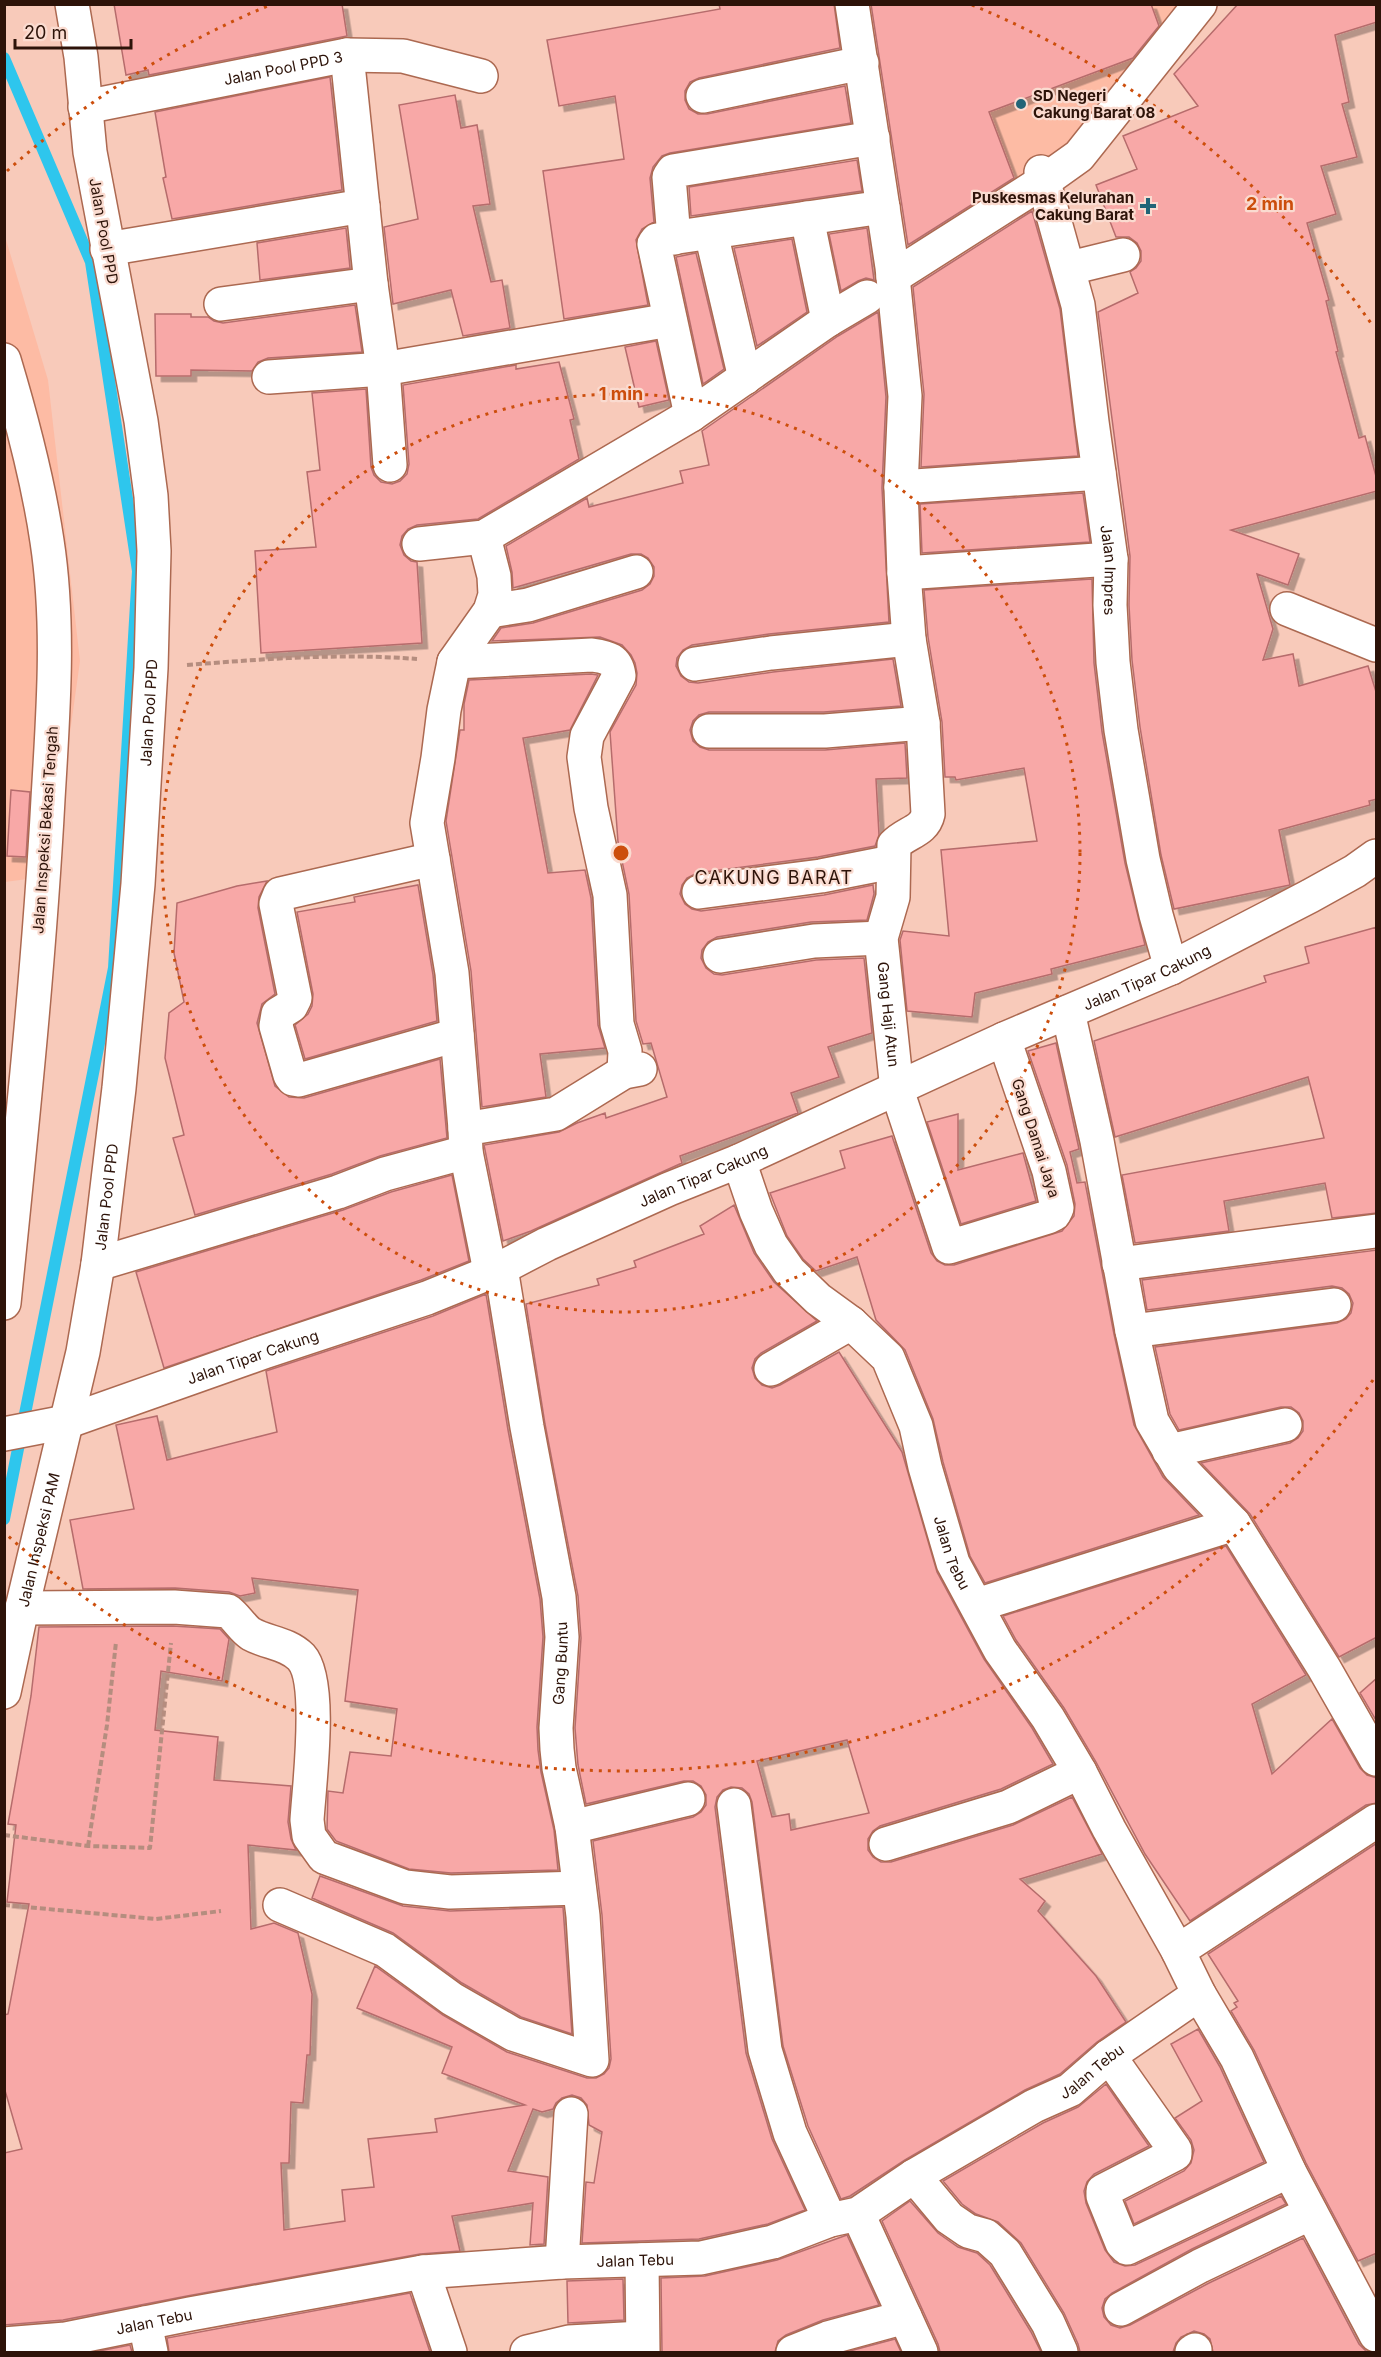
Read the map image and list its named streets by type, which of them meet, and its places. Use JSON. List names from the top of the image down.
{
  "streets": {
    "street": [
      "Jalan Pool PPD 3",
      "Jalan Pool PPD",
      "Jalan Impres",
      "Jalan Inspeksi Bekasi Tengah",
      "Jalan Tipar Cakung",
      "Gang Haji Atun",
      "Gang Damai Jaya",
      "Jalan Inspeksi PAM",
      "Jalan Tebu",
      "Gang Buntu"
    ]
  },
  "crossings": [
    ["Jalan Pool PPD 3", "Jalan Pool PPD"],
    ["Jalan Pool PPD", "Jalan Tipar Cakung"],
    ["Jalan Pool PPD", "Jalan Inspeksi PAM"],
    ["Jalan Impres", "Jalan Tipar Cakung"],
    ["Jalan Tipar Cakung", "Gang Haji Atun"],
    ["Jalan Tipar Cakung", "Gang Damai Jaya"],
    ["Jalan Tipar Cakung", "Jalan Inspeksi PAM"],
    ["Jalan Tipar Cakung", "Jalan Tebu"],
    ["Jalan Tipar Cakung", "Gang Buntu"],
    ["Gang Haji Atun", "Gang Damai Jaya"]
  ],
  "districts": ["CAKUNG BARAT"],
  "places": {
    "other": ["SD Negeri Cakung Barat 08"],
    "health": ["Puskesmas Kelurahan Cakung Barat"]
  },
  "scale_bar": "20 m",
  "rings": ["2 min", "1 min"]
}
